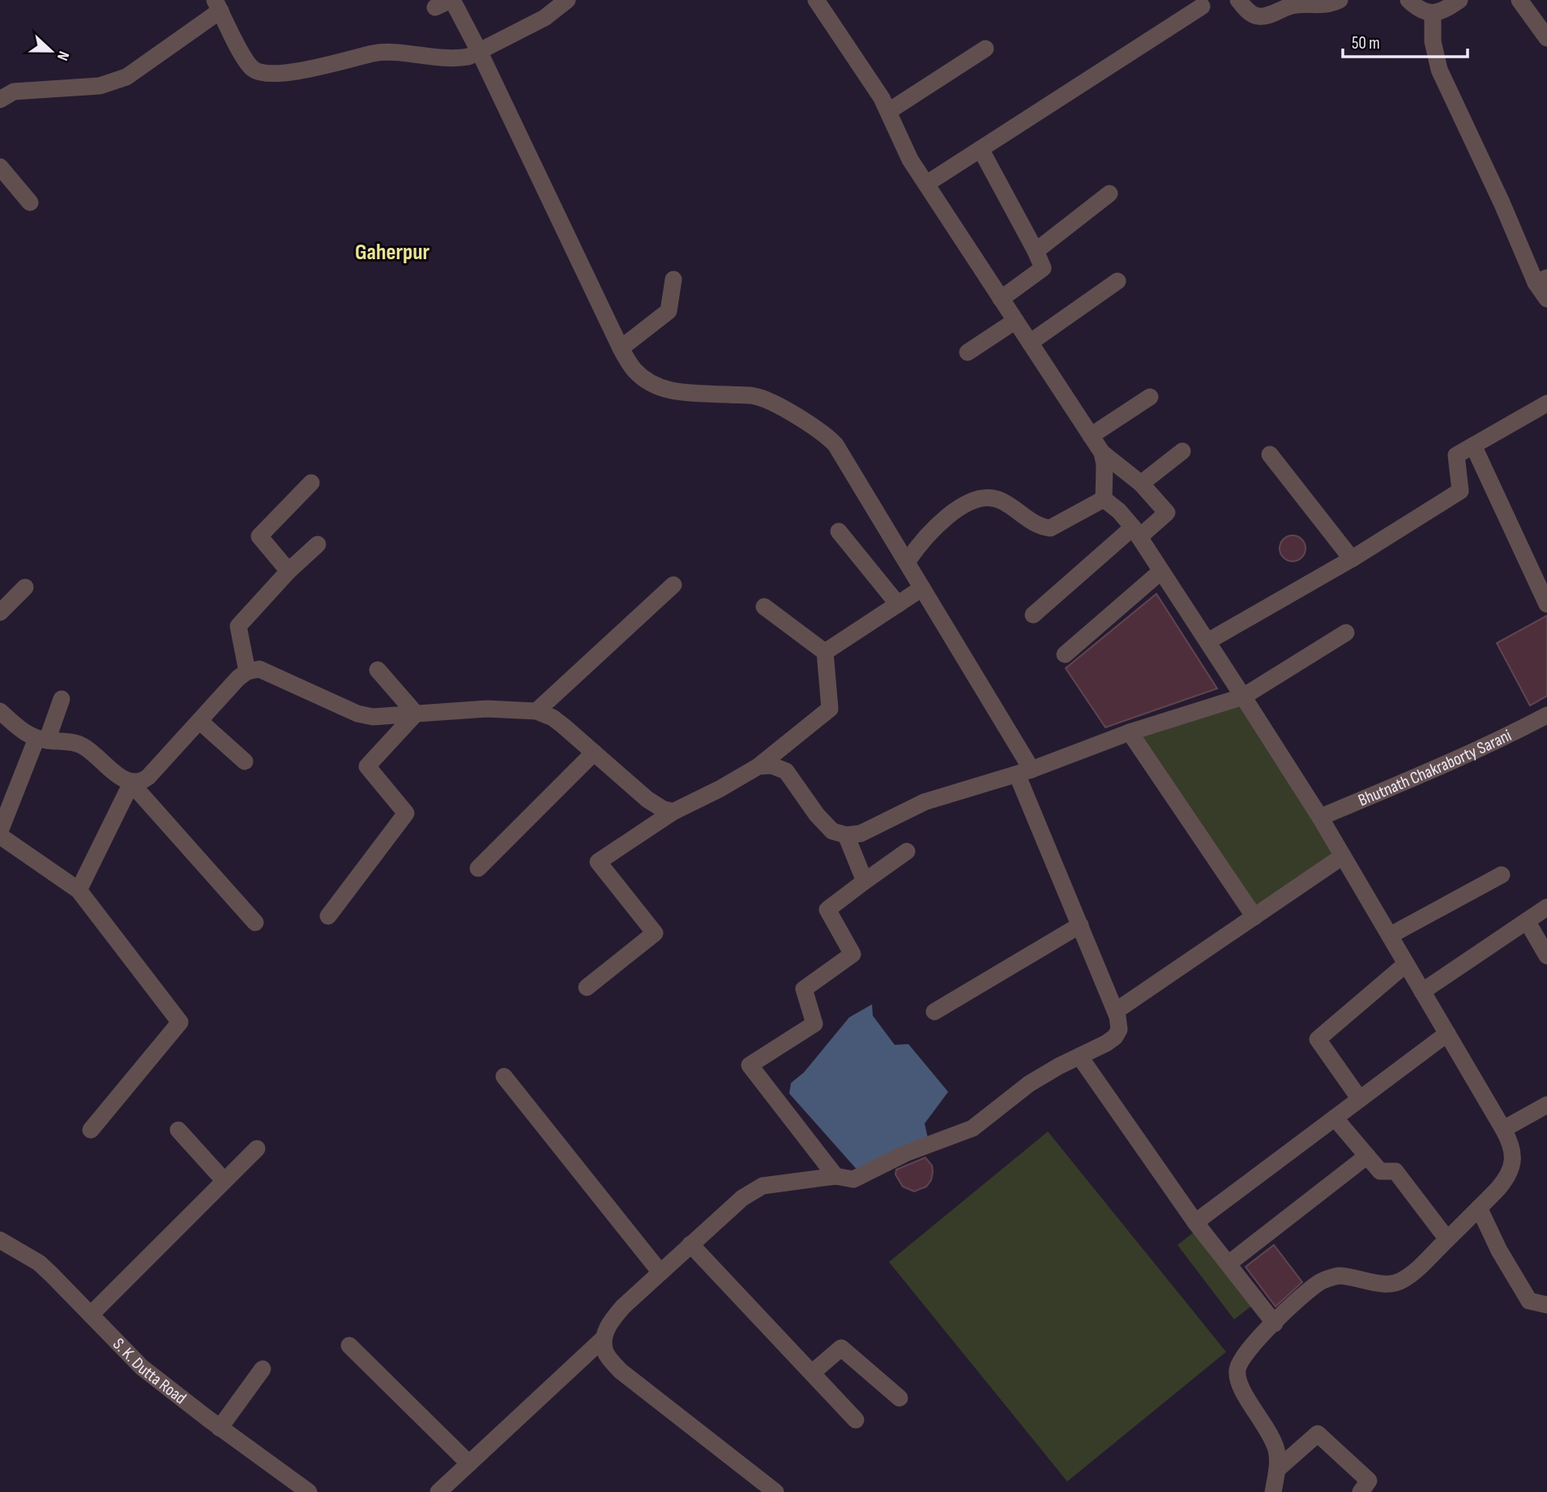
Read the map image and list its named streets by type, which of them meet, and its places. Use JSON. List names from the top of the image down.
{
  "streets": {
    "street": ["Bhutnath Chakraborty Sarani", "S. K. Dutta Road"]
  },
  "districts": ["Gaherpur"],
  "scale_bar": "50 m",
  "north": "right"
}
